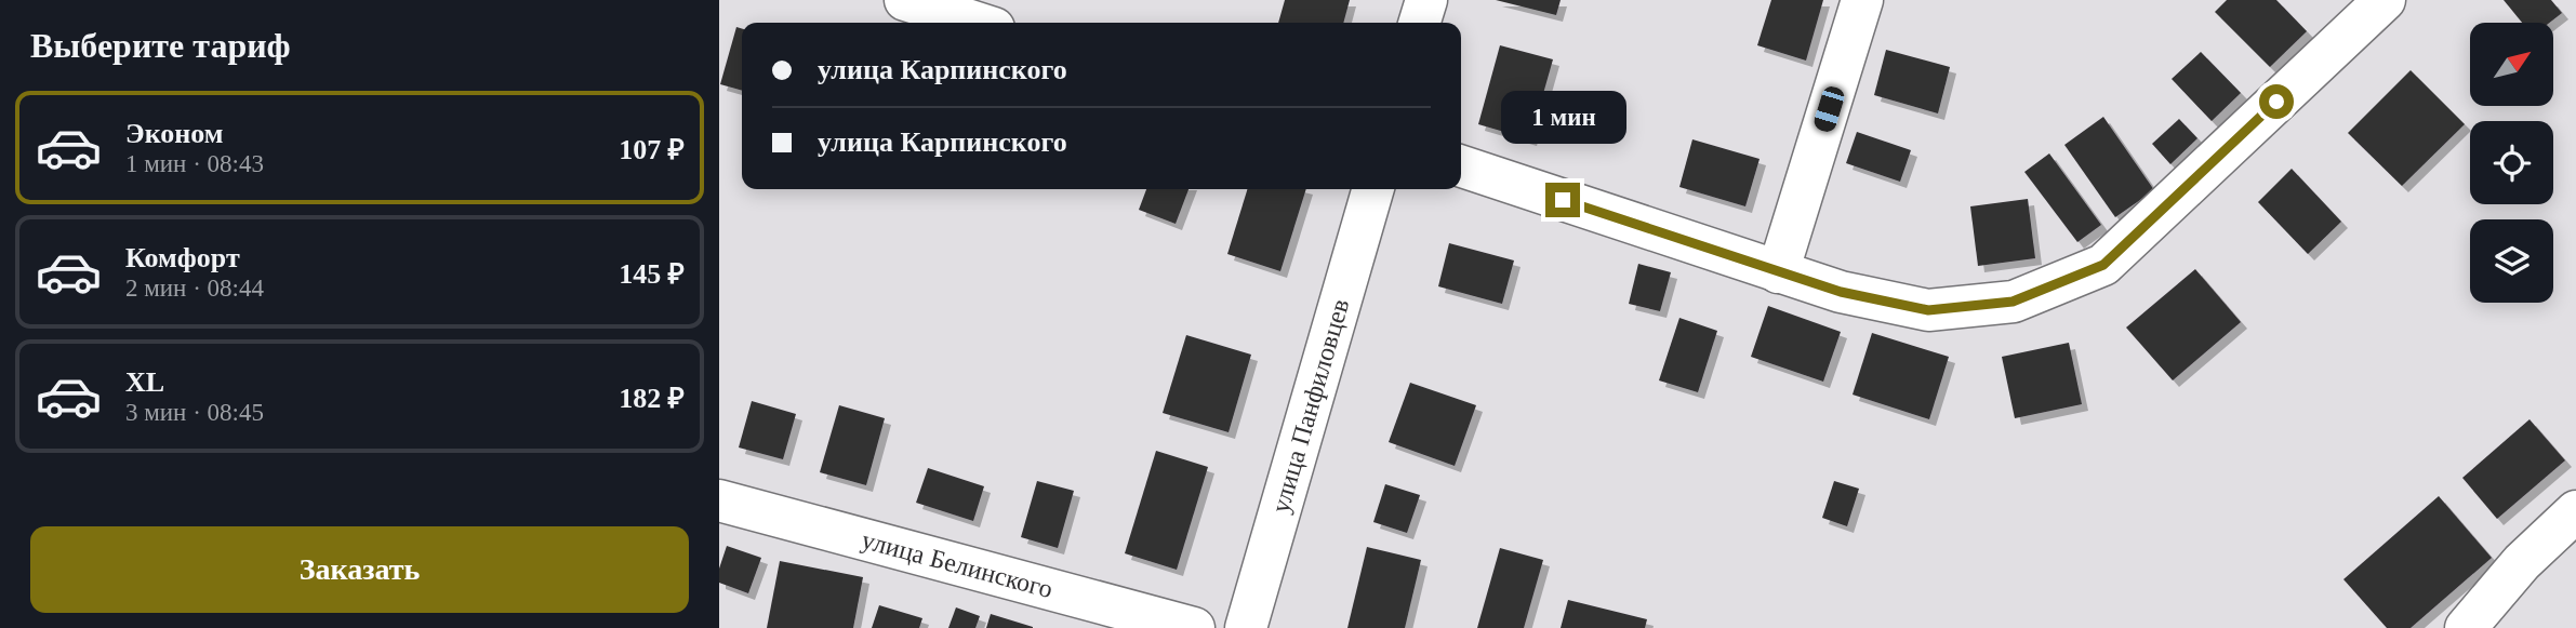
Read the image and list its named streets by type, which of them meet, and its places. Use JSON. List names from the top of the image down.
{
  "streets": {
    "street": ["улица Панфиловцев", "улица Белинского"]
  },
  "north": "top right",
  "page": {
    "heading": "Выберите тариф",
    "banner": ["улица Карпинского", "улица Карпинского"],
    "list": [
      {
        "name": "Эконом",
        "note": "1 мин · 08:43",
        "value": "107 ₽"
      },
      {
        "name": "Комфорт",
        "note": "2 мин · 08:44",
        "value": "145 ₽"
      },
      {
        "name": "XL",
        "note": "3 мин · 08:45",
        "value": "182 ₽"
      }
    ],
    "bubble": "1 мин",
    "buttons": "Заказать"
  }
}
